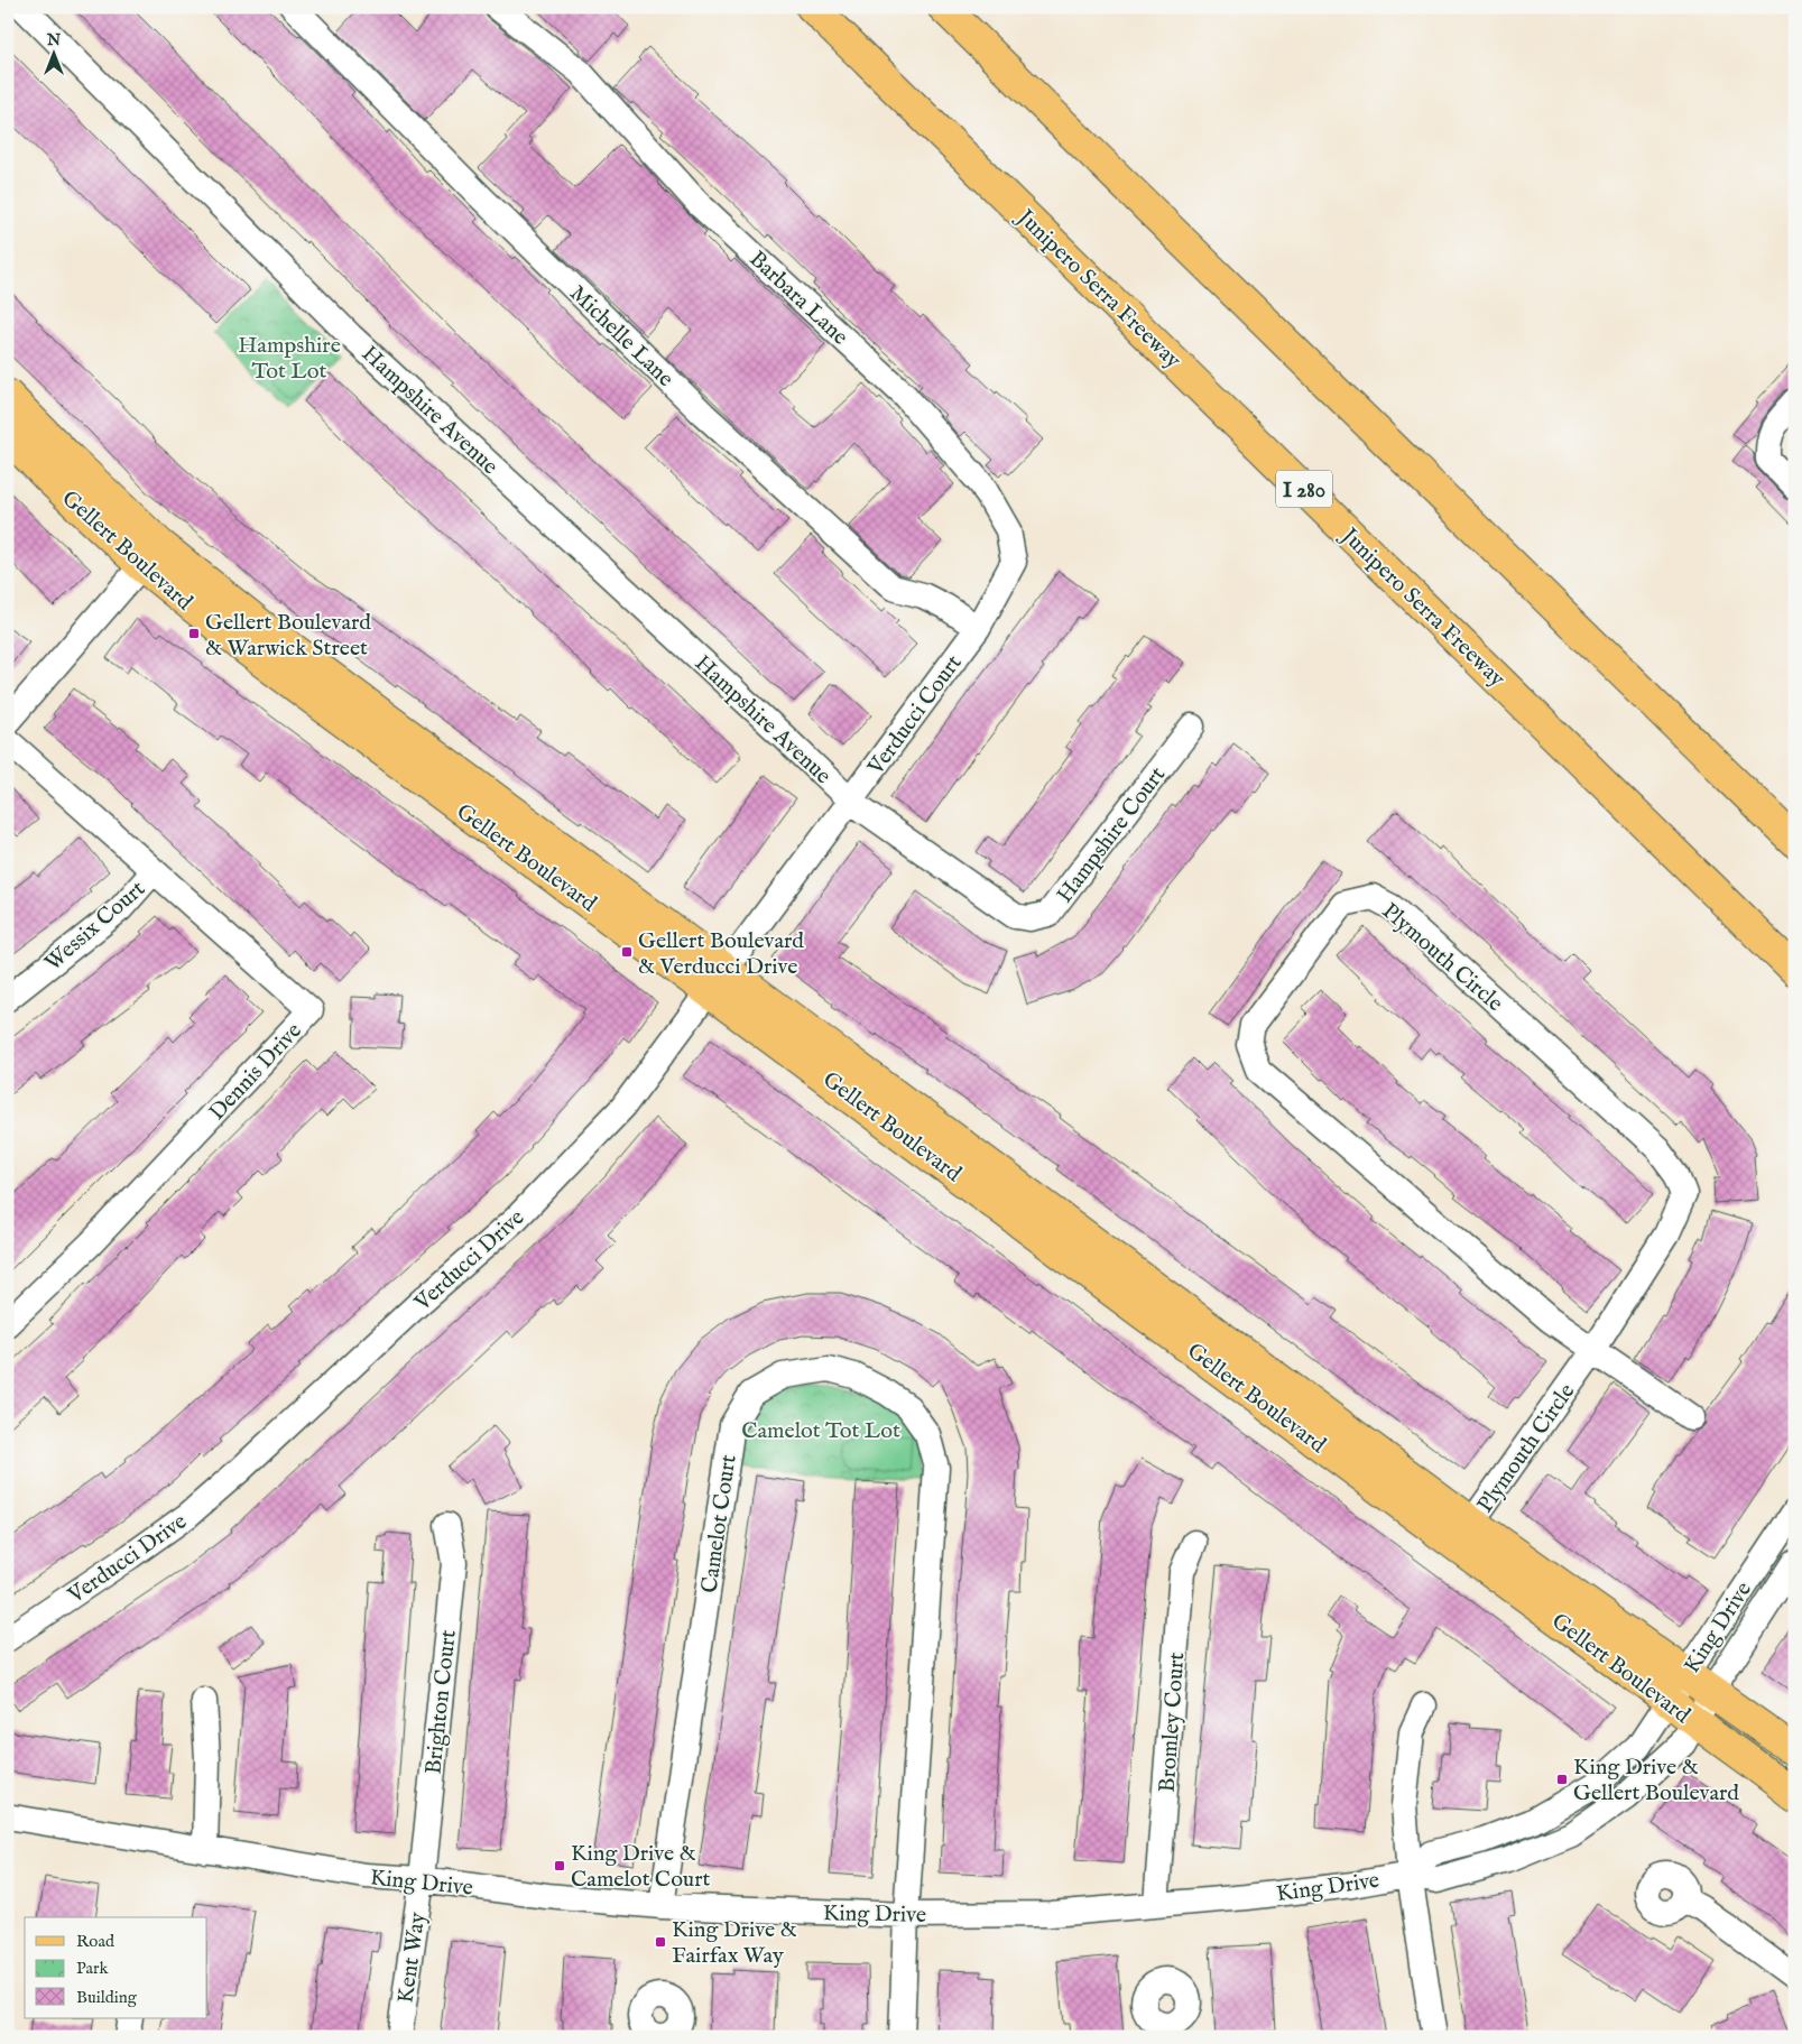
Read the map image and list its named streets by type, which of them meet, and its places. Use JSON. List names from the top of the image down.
{
  "streets": {
    "main road": ["Junipero Serra Freeway", "I 280", "Gellert Boulevard"],
    "street": [
      "Barbara Lane",
      "Michelle Lane",
      "Hampshire Avenue",
      "Verducci Court",
      "Hampshire Court",
      "Wessix Court",
      "Plymouth Circle",
      "Dennis Drive",
      "Verducci Drive",
      "Camelot Court",
      "King Drive",
      "Brighton Court",
      "Bromley Court",
      "Kent Way"
    ]
  },
  "crossings": [
    ["Barbara Lane", "Michelle Lane"],
    ["Barbara Lane", "Verducci Court"],
    ["Michelle Lane", "Verducci Court"],
    ["Hampshire Avenue", "Verducci Court"],
    ["Hampshire Avenue", "Hampshire Court"],
    ["Hampshire Avenue", "Verducci Drive"],
    ["Gellert Boulevard", "Plymouth Circle"],
    ["Gellert Boulevard", "Verducci Drive"],
    ["Gellert Boulevard", "King Drive"],
    ["Verducci Court", "Hampshire Court"],
    ["Verducci Court", "Verducci Drive"],
    ["Hampshire Court", "Verducci Drive"],
    ["Wessix Court", "Dennis Drive"],
    ["Camelot Court", "King Drive"],
    ["King Drive", "Brighton Court"],
    ["King Drive", "Bromley Court"],
    ["King Drive", "Kent Way"],
    ["Brighton Court", "Kent Way"]
  ],
  "parks": ["Hampshire Tot Lot", "Camelot Tot Lot"],
  "places": {
    "transit": [
      "Gellert Boulevard & Warwick Street",
      "Gellert Boulevard & Verducci Drive",
      "King Drive & Gellert Boulevard",
      "King Drive & Camelot Court",
      "King Drive & Fairfax Way"
    ]
  },
  "legend": ["Road", "Park", "Building"],
  "north": "top"
}
